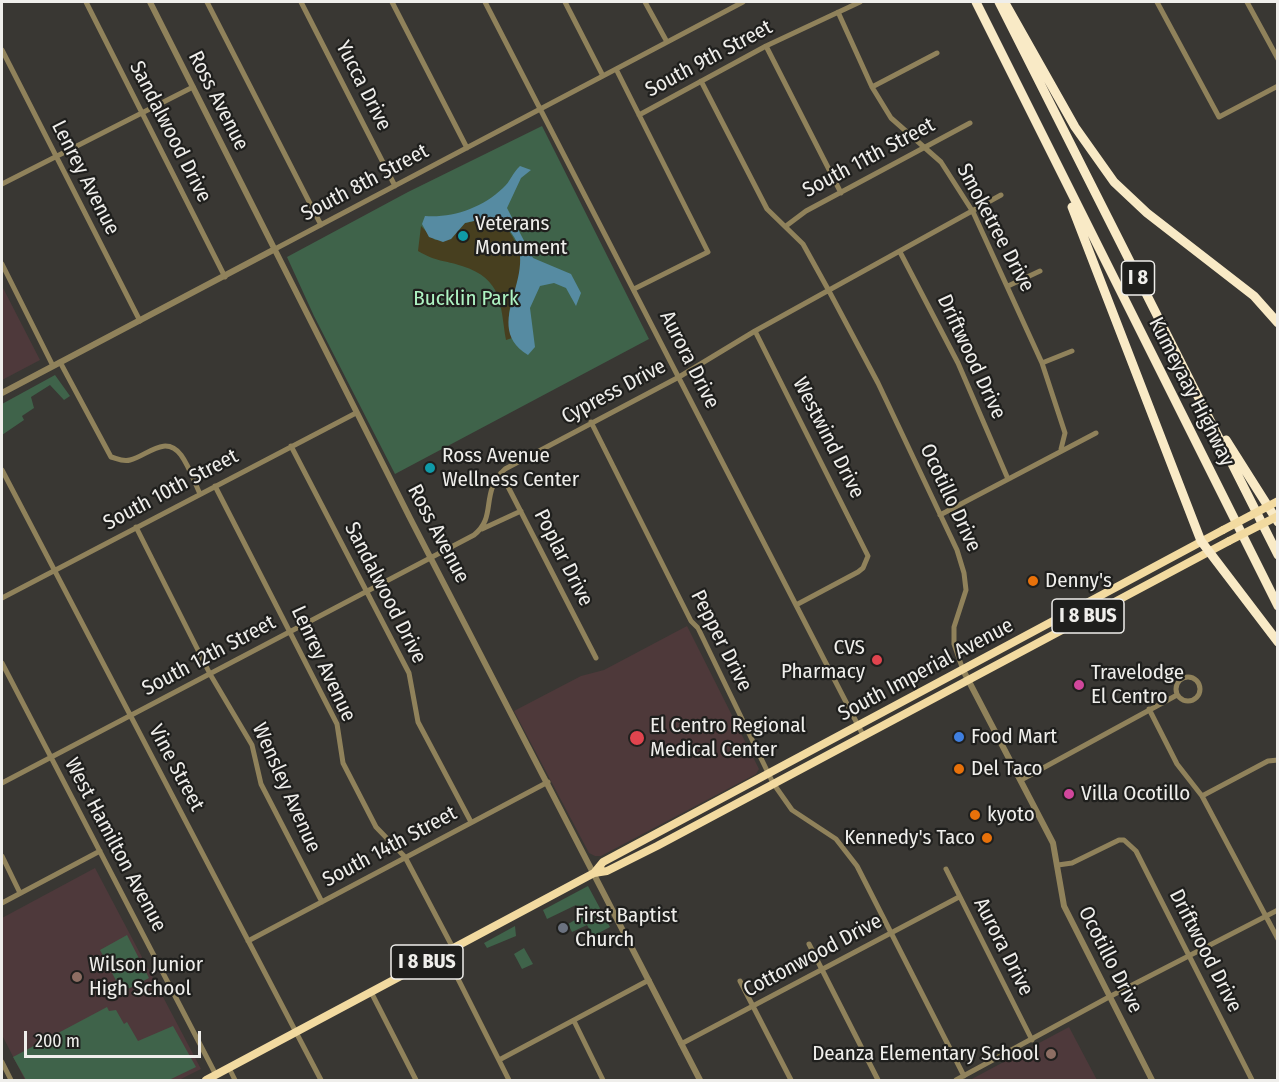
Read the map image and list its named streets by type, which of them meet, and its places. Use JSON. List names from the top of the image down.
{
  "streets": {
    "highway": [
      "I 8",
      "Kumeyaay Highway",
      "I 8 BUS",
      "South Imperial Avenue"
    ],
    "street": [
      "South 9th Street",
      "Yucca Drive",
      "Ross Avenue",
      "Sandalwood Drive",
      "South 11th Street",
      "Lenrey Avenue",
      "South 8th Street",
      "Smoketree Drive",
      "Driftwood Drive",
      "Aurora Drive",
      "Cypress Drive",
      "Westwind Drive",
      "South 10th Street",
      "Ocotillo Drive",
      "Poplar Drive",
      "Pepper Drive",
      "South 12th Street",
      "Vine Street",
      "Wensley Avenue",
      "West Hamilton Avenue",
      "South 14th Street",
      "Cottonwood Drive"
    ]
  },
  "crossings": [
    ["South 9th Street", "Smoketree Drive"],
    ["South 9th Street", "Ocotillo Drive"],
    ["Yucca Drive", "South 8th Street"],
    ["Ross Avenue", "South 8th Street"],
    ["Ross Avenue", "South 10th Street"],
    ["Ross Avenue", "South 12th Street"],
    ["Ross Avenue", "South Imperial Avenue"],
    ["Ross Avenue", "South 14th Street"],
    ["Ross Avenue", "Cottonwood Drive"],
    ["Sandalwood Drive", "South 8th Street"],
    ["Sandalwood Drive", "South 10th Street"],
    ["Sandalwood Drive", "South 12th Street"],
    ["Sandalwood Drive", "South 14th Street"],
    ["South 11th Street", "Smoketree Drive"],
    ["South 11th Street", "Ocotillo Drive"],
    ["Lenrey Avenue", "South 8th Street"],
    ["Lenrey Avenue", "South 10th Street"],
    ["Lenrey Avenue", "South 12th Street"],
    ["Lenrey Avenue", "South Imperial Avenue"],
    ["Lenrey Avenue", "South 14th Street"],
    ["South 8th Street", "Aurora Drive"],
    ["Smoketree Drive", "Cypress Drive"],
    ["Driftwood Drive", "Cypress Drive"],
    ["Driftwood Drive", "Ocotillo Drive"],
    ["Aurora Drive", "Cypress Drive"],
    ["Aurora Drive", "Westwind Drive"],
    ["Aurora Drive", "South Imperial Avenue"],
    ["Aurora Drive", "Cottonwood Drive"],
    ["Cypress Drive", "Westwind Drive"],
    ["Cypress Drive", "Ocotillo Drive"],
    ["Cypress Drive", "Poplar Drive"],
    ["Cypress Drive", "Pepper Drive"],
    ["South 10th Street", "Vine Street"],
    ["South 10th Street", "Wensley Avenue"],
    ["Ocotillo Drive", "South Imperial Avenue"],
    ["Pepper Drive", "South Imperial Avenue"],
    ["Pepper Drive", "Cottonwood Drive"],
    ["South 12th Street", "Vine Street"],
    ["South 12th Street", "Wensley Avenue"],
    ["South 12th Street", "West Hamilton Avenue"],
    ["South Imperial Avenue", "Vine Street"],
    ["South Imperial Avenue", "West Hamilton Avenue"],
    ["Vine Street", "South 14th Street"],
    ["Wensley Avenue", "South 14th Street"]
  ],
  "parks": ["Bucklin Park"],
  "places": [
    "Veterans Monument",
    "Ross Avenue Wellness Center",
    "Denny's",
    "CVS Pharmacy",
    "Travelodge El Centro",
    "Food Mart",
    "El Centro Regional Medical Center",
    "Del Taco",
    "Villa Ocotillo",
    "kyoto",
    "Kennedy's Taco",
    "First Baptist Church",
    "Wilson Junior High School",
    "Deanza Elementary School"
  ],
  "scale_bar": "200 m"
}
